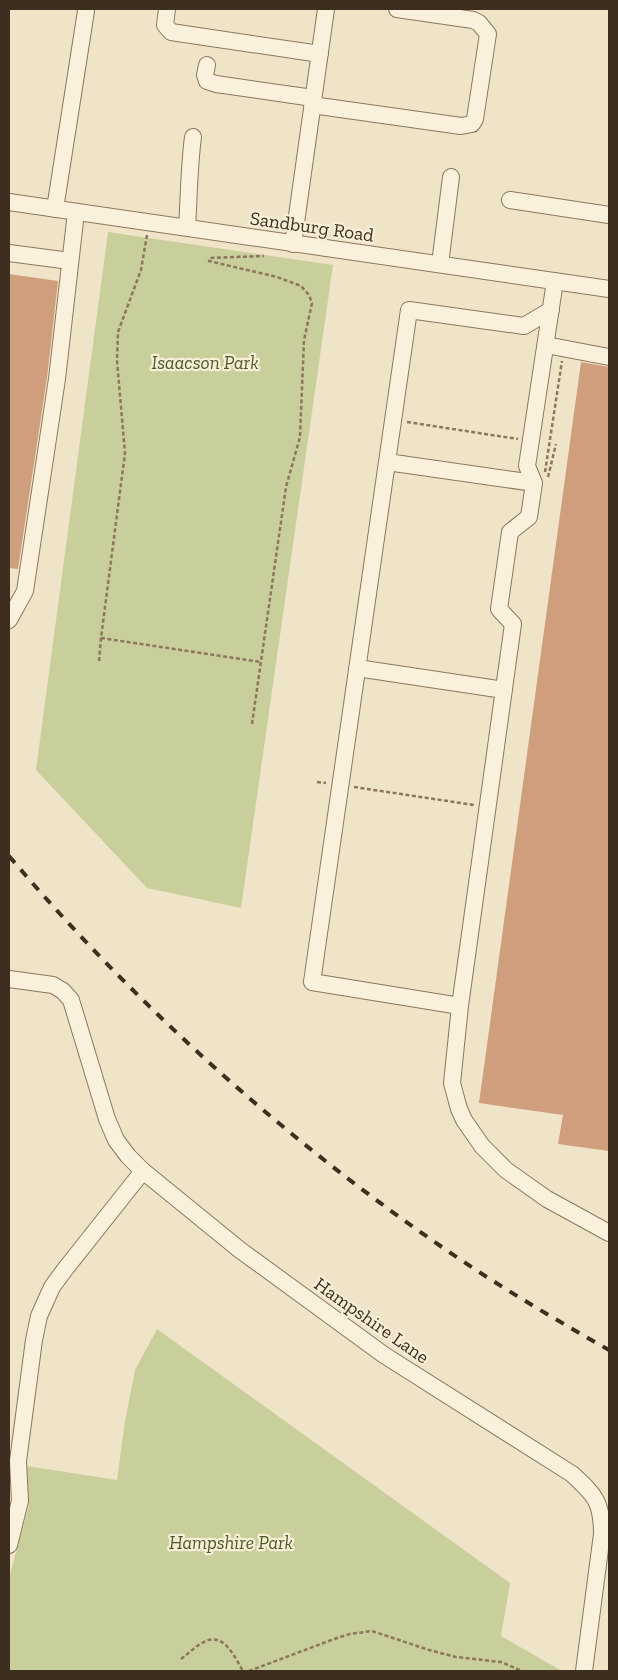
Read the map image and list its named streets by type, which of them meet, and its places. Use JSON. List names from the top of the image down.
{
  "streets": {
    "street": ["Sandburg Road", "Hampshire Lane"]
  },
  "parks": ["Isaacson Park", "Hampshire Park"]
}
